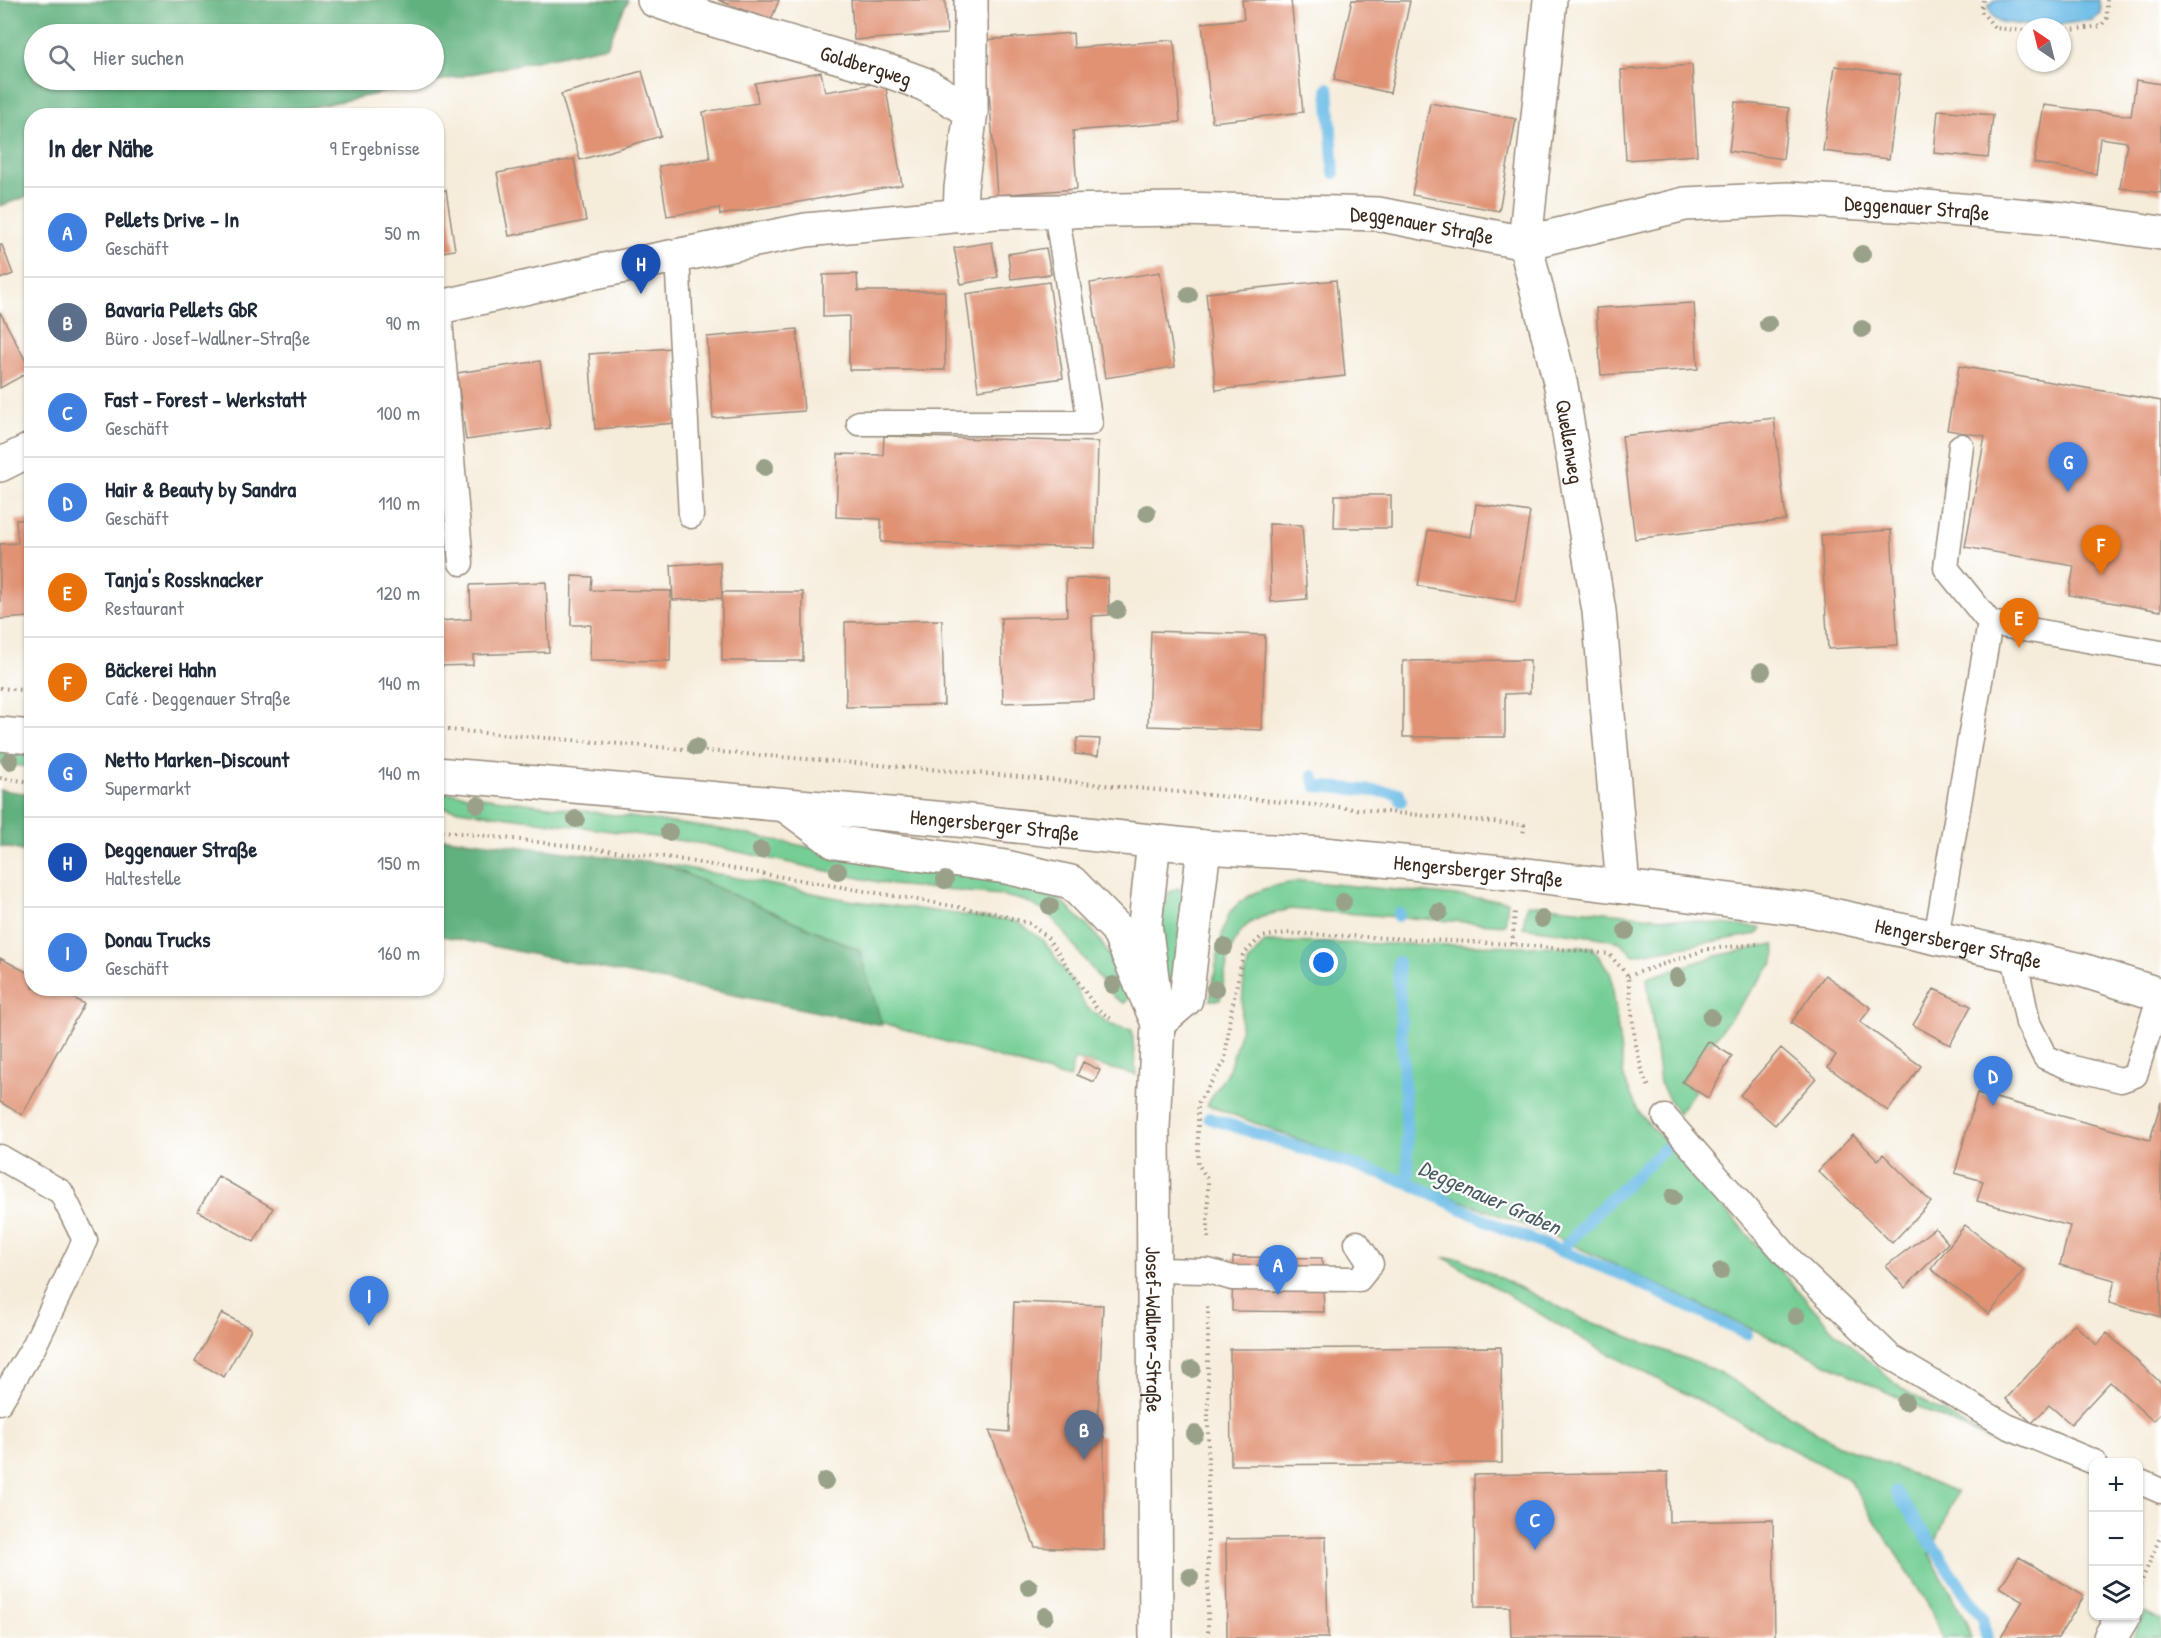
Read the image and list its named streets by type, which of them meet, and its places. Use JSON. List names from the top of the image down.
{
  "streets": {
    "street": [
      "Goldbergweg",
      "Deggenauer Straße",
      "Quellenweg",
      "Hengersberger Straße",
      "Josef-Wallner-Straße"
    ]
  },
  "crossings": [
    ["Deggenauer Straße", "Quellenweg"],
    ["Quellenweg", "Hengersberger Straße"],
    ["Hengersberger Straße", "Josef-Wallner-Straße"]
  ],
  "water": ["Deggenauer Graben"],
  "north": "top left",
  "page": {
    "search": "Hier suchen",
    "heading": ["In der Nähe", "9 Ergebnisse"],
    "list": [
      {
        "mark": "A",
        "name": "Pellets Drive - In",
        "note": "Geschäft",
        "value": "50 m"
      },
      {
        "mark": "B",
        "name": "Bavaria Pellets GbR",
        "note": "Büro · Josef-Wallner-Straße",
        "value": "90 m"
      },
      {
        "mark": "C",
        "name": "Fast - Forest - Werkstatt",
        "note": "Geschäft",
        "value": "100 m"
      },
      {
        "mark": "D",
        "name": "Hair & Beauty by Sandra",
        "note": "Geschäft",
        "value": "110 m"
      },
      {
        "mark": "E",
        "name": "Tanja's Rossknacker",
        "note": "Restaurant",
        "value": "120 m"
      },
      {
        "mark": "F",
        "name": "Bäckerei Hahn",
        "note": "Café · Deggenauer Straße",
        "value": "140 m"
      },
      {
        "mark": "G",
        "name": "Netto Marken-Discount",
        "note": "Supermarkt",
        "value": "140 m"
      },
      {
        "mark": "H",
        "name": "Deggenauer Straße",
        "note": "Haltestelle",
        "value": "150 m"
      },
      {
        "mark": "I",
        "name": "Donau Trucks",
        "note": "Geschäft",
        "value": "160 m"
      }
    ],
    "pins": [
      "H",
      "G",
      "F",
      "E",
      "D",
      "A",
      "I",
      "B",
      "C"
    ],
    "map_buttons": ["+", "−"]
  }
}
